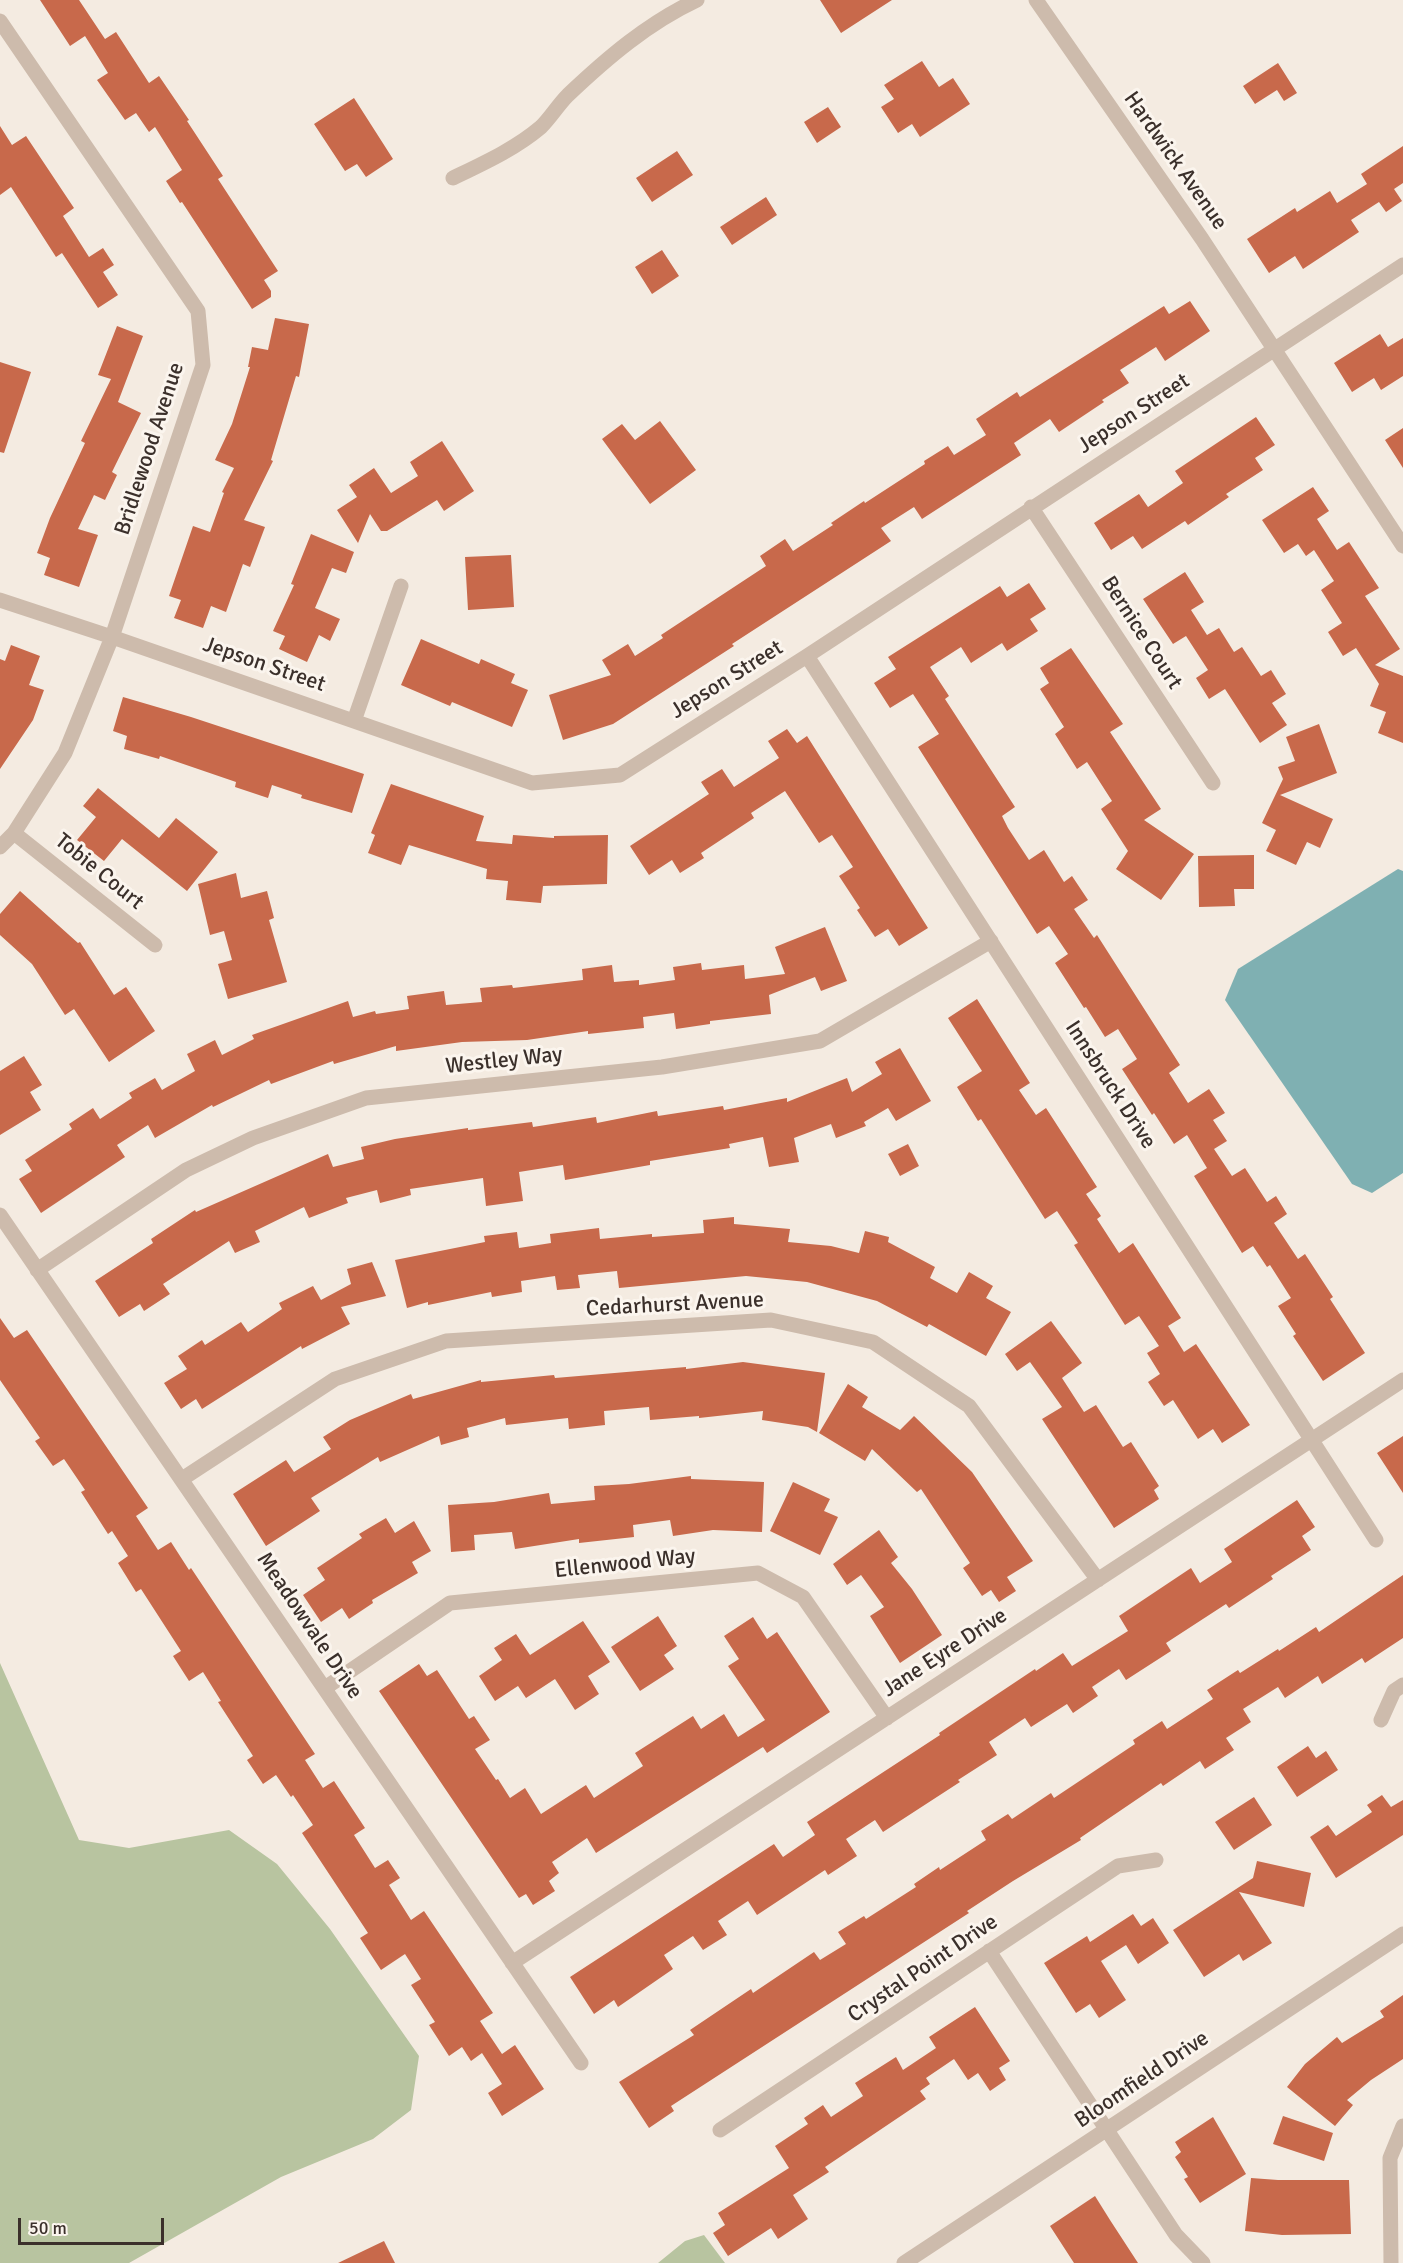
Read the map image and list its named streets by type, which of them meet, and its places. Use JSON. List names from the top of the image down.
{
  "streets": {
    "street": [
      "Hardwick Avenue",
      "Jepson Street",
      "Bridlewood Avenue",
      "Bernice Court",
      "Tobie Court",
      "Westley Way",
      "Innsbruck Drive",
      "Cedarhurst Avenue",
      "Ellenwood Way",
      "Meadowvale Drive",
      "Jane Eyre Drive",
      "Crystal Point Drive",
      "Bloomfield Drive"
    ]
  },
  "crossings": [
    ["Hardwick Avenue", "Jepson Street"],
    ["Jepson Street", "Bridlewood Avenue"],
    ["Jepson Street", "Bernice Court"],
    ["Jepson Street", "Innsbruck Drive"],
    ["Bridlewood Avenue", "Tobie Court"],
    ["Westley Way", "Innsbruck Drive"],
    ["Westley Way", "Meadowvale Drive"],
    ["Innsbruck Drive", "Jane Eyre Drive"],
    ["Cedarhurst Avenue", "Meadowvale Drive"],
    ["Cedarhurst Avenue", "Jane Eyre Drive"],
    ["Ellenwood Way", "Meadowvale Drive"],
    ["Ellenwood Way", "Jane Eyre Drive"],
    ["Meadowvale Drive", "Jane Eyre Drive"]
  ],
  "scale_bar": "50 m"
}
